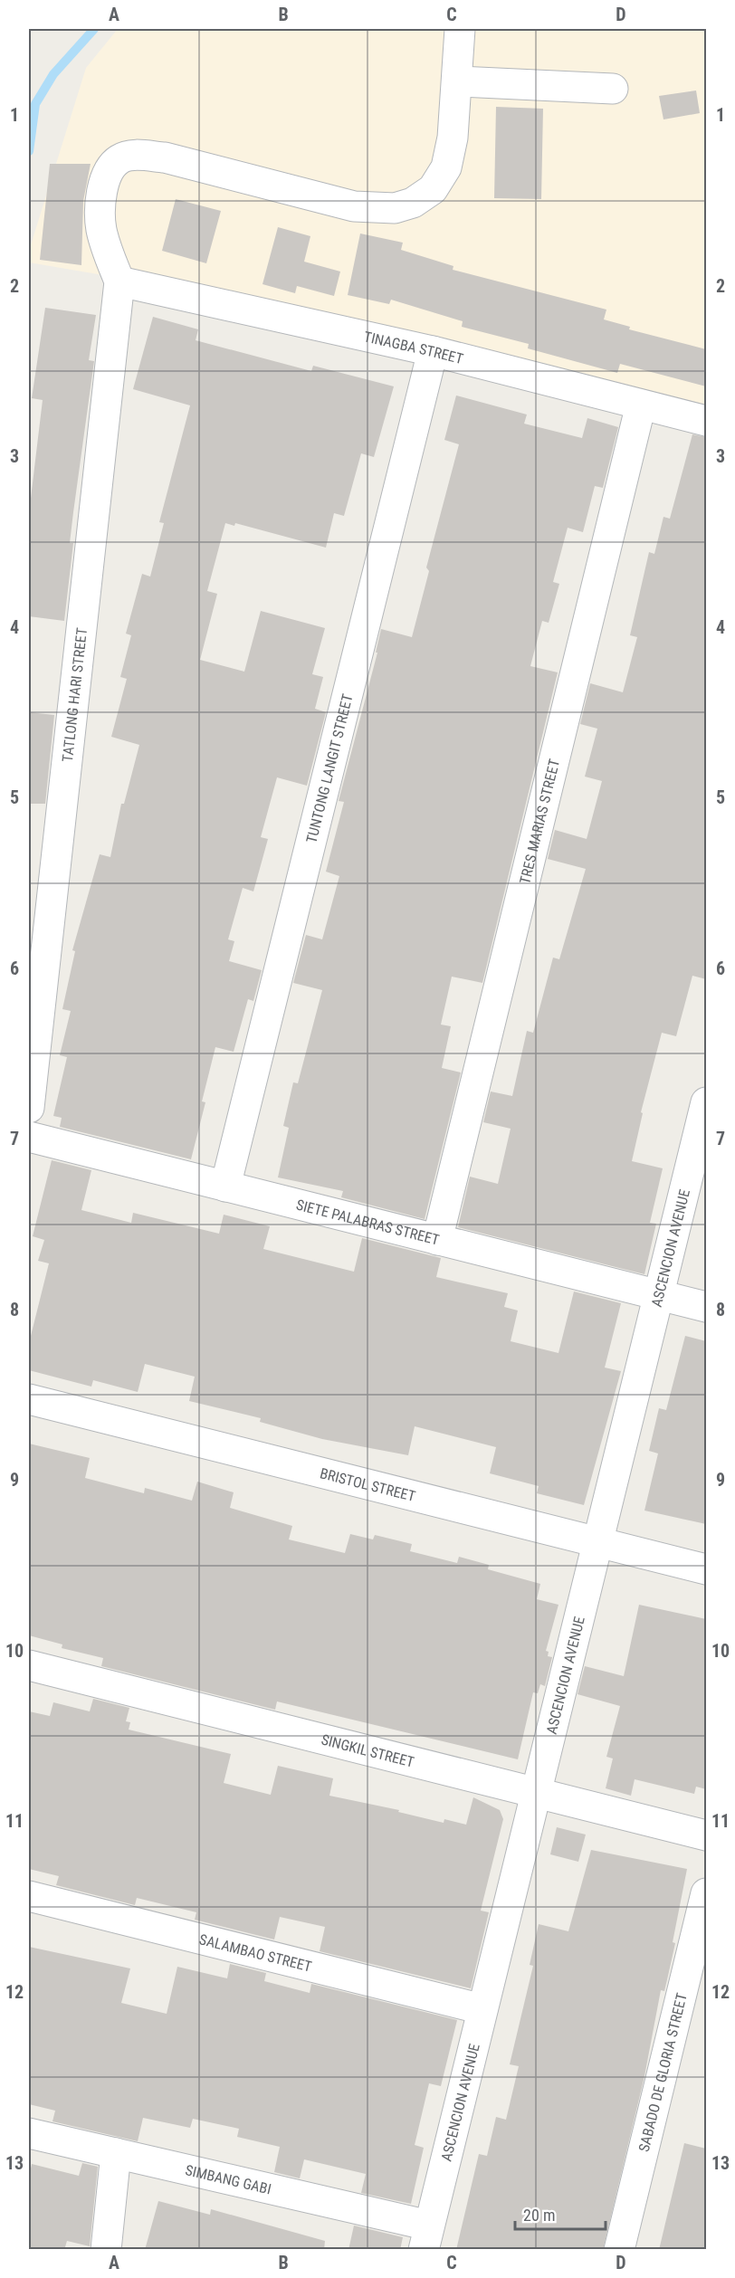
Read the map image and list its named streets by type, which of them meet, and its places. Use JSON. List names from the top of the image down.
{
  "streets": {
    "street": [
      "TINAGBA STREET",
      "TATLONG HARI STREET",
      "TUNTONG LANGIT STREET",
      "TRES MARIAS STREET",
      "SIETE PALABRAS STREET",
      "ASCENCION AVENUE",
      "BRISTOL STREET",
      "SINGKIL STREET",
      "SALAMBAO STREET",
      "SABADO DE GLORIA STREET",
      "SIMBANG GABI"
    ]
  },
  "crossings": [
    ["TINAGBA STREET", "TATLONG HARI STREET"],
    ["TINAGBA STREET", "TUNTONG LANGIT STREET"],
    ["TINAGBA STREET", "TRES MARIAS STREET"],
    ["TUNTONG LANGIT STREET", "SIETE PALABRAS STREET"],
    ["TRES MARIAS STREET", "SIETE PALABRAS STREET"],
    ["SIETE PALABRAS STREET", "ASCENCION AVENUE"],
    ["ASCENCION AVENUE", "BRISTOL STREET"],
    ["ASCENCION AVENUE", "SINGKIL STREET"],
    ["ASCENCION AVENUE", "SALAMBAO STREET"],
    ["ASCENCION AVENUE", "SIMBANG GABI"]
  ],
  "scale_bar": "20 m",
  "grid": {
    "columns": [
      "A",
      "B",
      "C",
      "D"
    ],
    "rows": [
      "1",
      "2",
      "3",
      "4",
      "5",
      "6",
      "7",
      "8",
      "9",
      "10",
      "11",
      "12",
      "13"
    ]
  }
}
